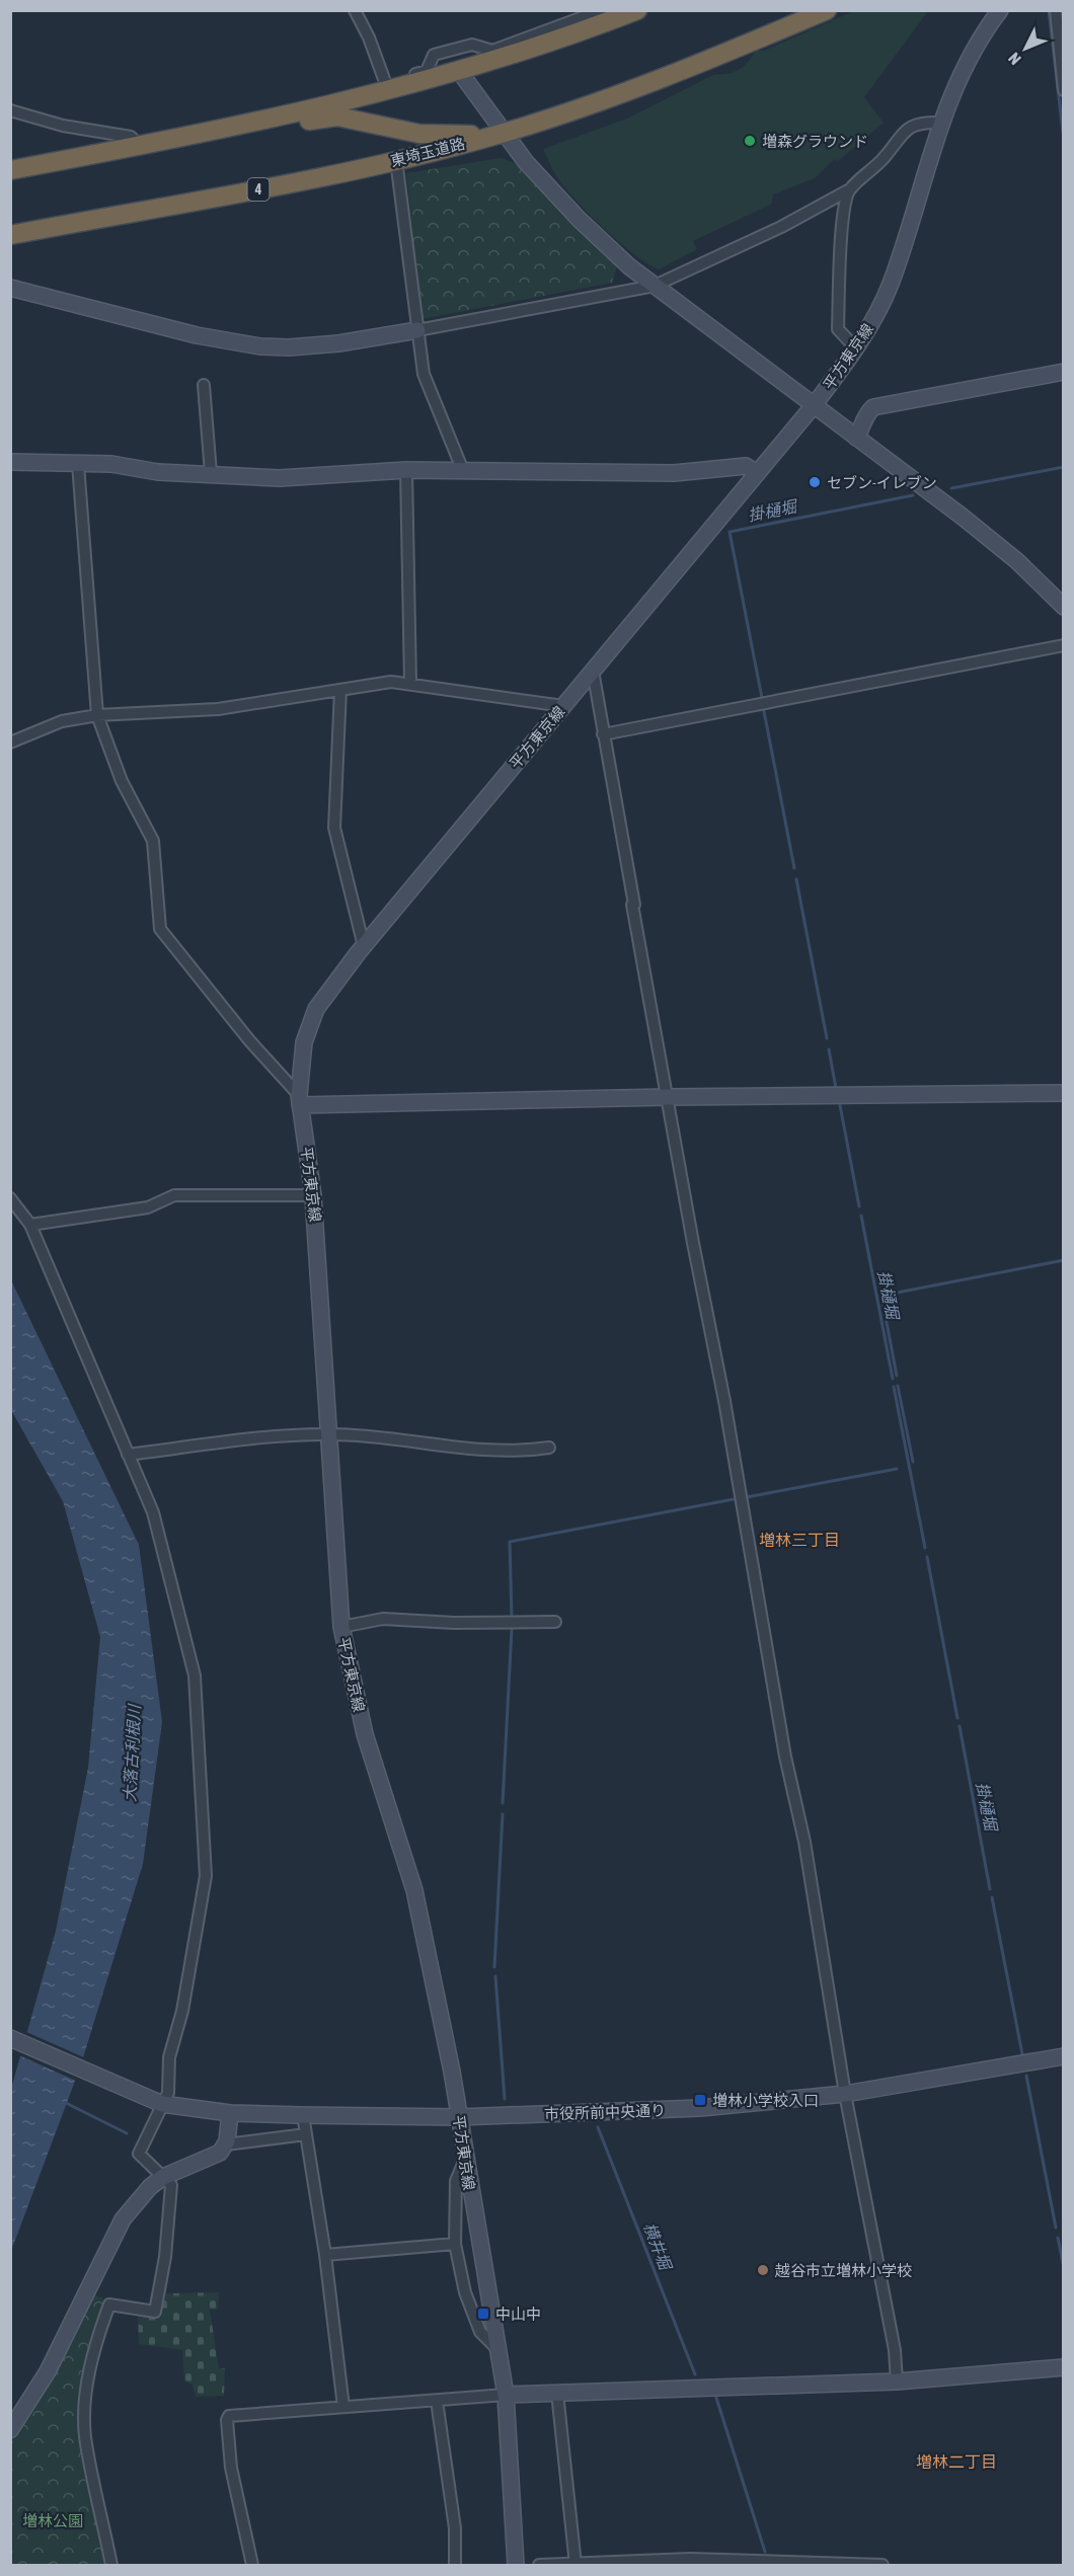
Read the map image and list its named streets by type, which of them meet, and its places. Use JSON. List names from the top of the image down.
{
  "streets": {
    "highway": ["東埼玉道路", "4"],
    "street": ["平方東京線", "市役所前中央通り"]
  },
  "crossings": [
    ["平方東京線", "市役所前中央通り"]
  ],
  "districts": ["増林三丁目", "増林二丁目"],
  "water": ["掛樋堀", "大落古利根川", "横井堀"],
  "parks": ["増林公園"],
  "places": {
    "other": ["増森グラウンド", "セブン-イレブン", "越谷市立増林小学校"],
    "transit": ["増林小学校入口", "中山中"]
  },
  "north": "bottom left"
}
